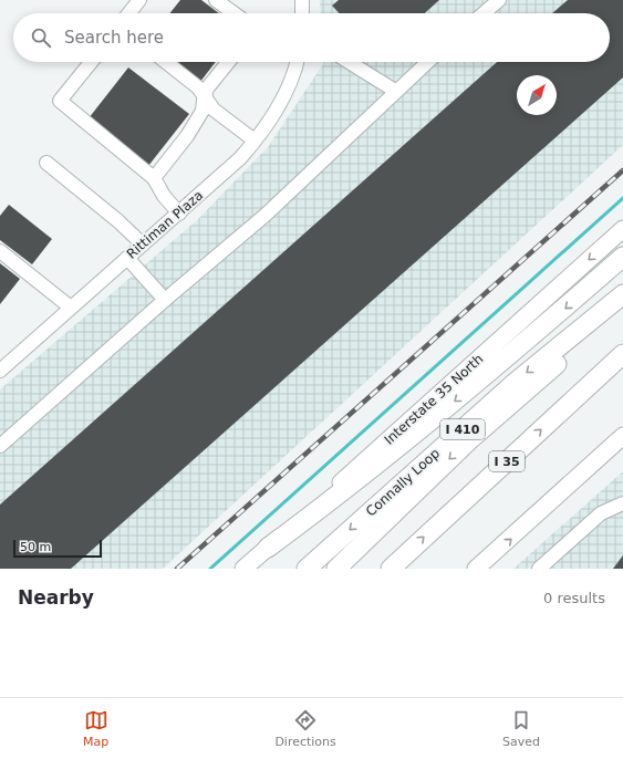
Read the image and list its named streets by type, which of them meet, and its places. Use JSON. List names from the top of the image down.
{
  "streets": {
    "highway": ["I 410", "I 35", "Connally Loop"],
    "main road": ["Interstate 35 North"],
    "street": ["Rittiman Plaza"]
  },
  "one_way": ["Interstate 35 North"],
  "scale_bar": "50 m",
  "north": "top right",
  "page": {
    "search": "Search here",
    "scale": "50 m",
    "heading": ["Nearby", "0 results"],
    "nav": ["Map", "Directions", "Saved"]
  }
}
